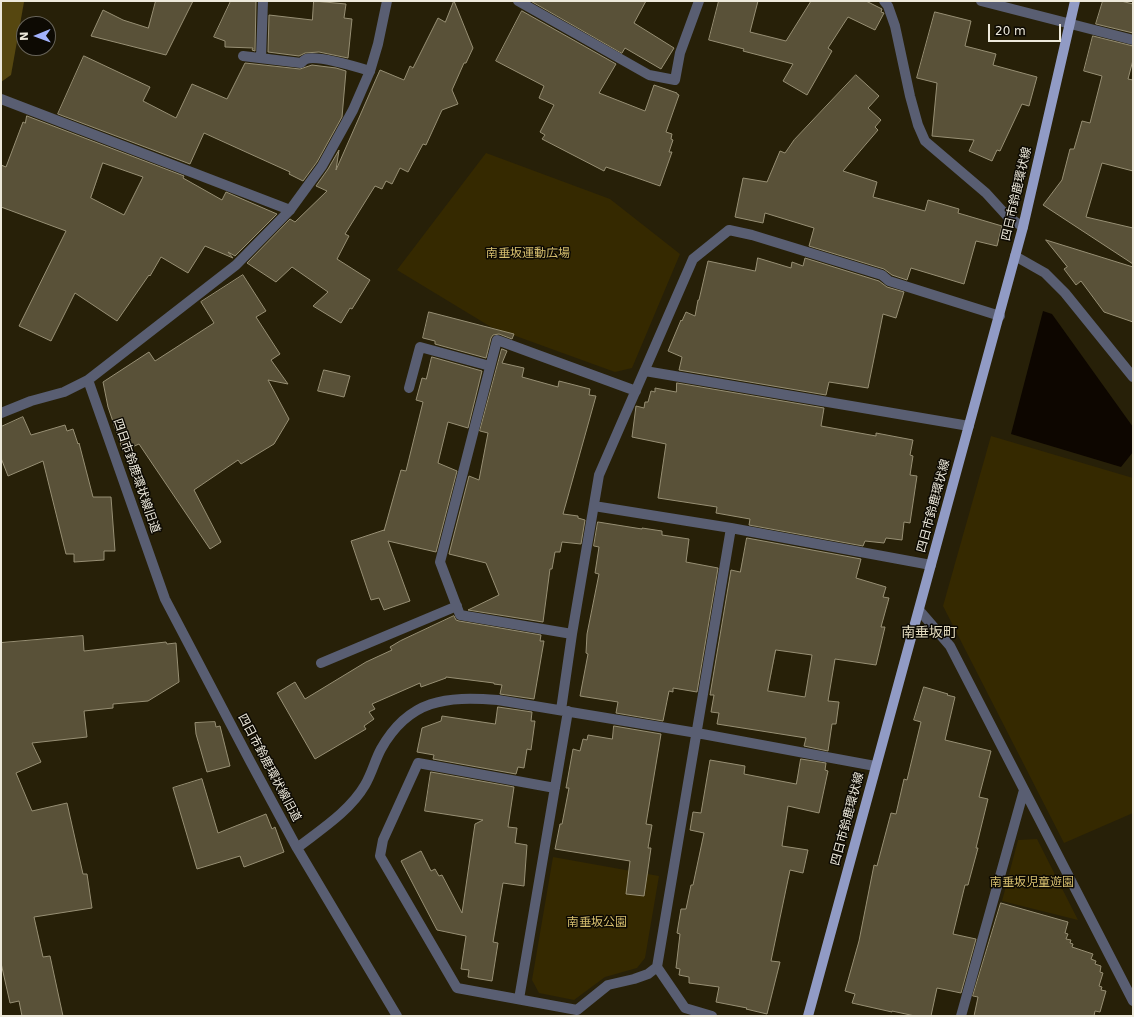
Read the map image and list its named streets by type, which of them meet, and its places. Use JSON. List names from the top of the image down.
{
  "streets": {
    "main road": ["四日市鈴鹿環状線"],
    "street": ["四日市鈴鹿環状線旧道"]
  },
  "districts": ["南垂坂町"],
  "parks": ["南垂坂運動広場", "南垂坂児童遊園", "南垂坂公園"],
  "scale_bar": "20 m",
  "north": "left"
}
